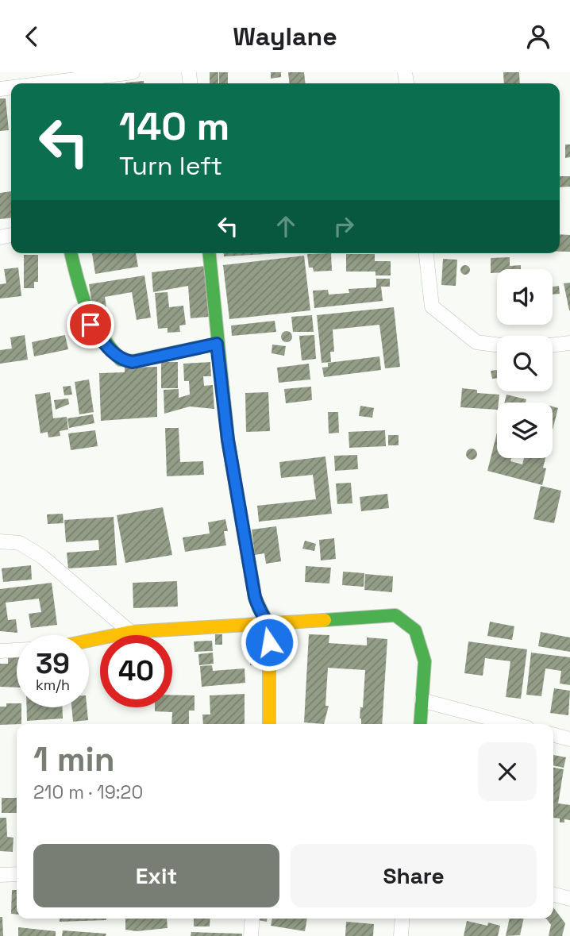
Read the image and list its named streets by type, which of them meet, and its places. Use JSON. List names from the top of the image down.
{
  "page": {
    "header": "Waylane",
    "turn": ["140 m", "Turn left"],
    "speed": "39 km/h",
    "limit": "40",
    "heading": ["1 min", "210 m · 19:20"],
    "buttons": ["Exit", "Share"]
  }
}
